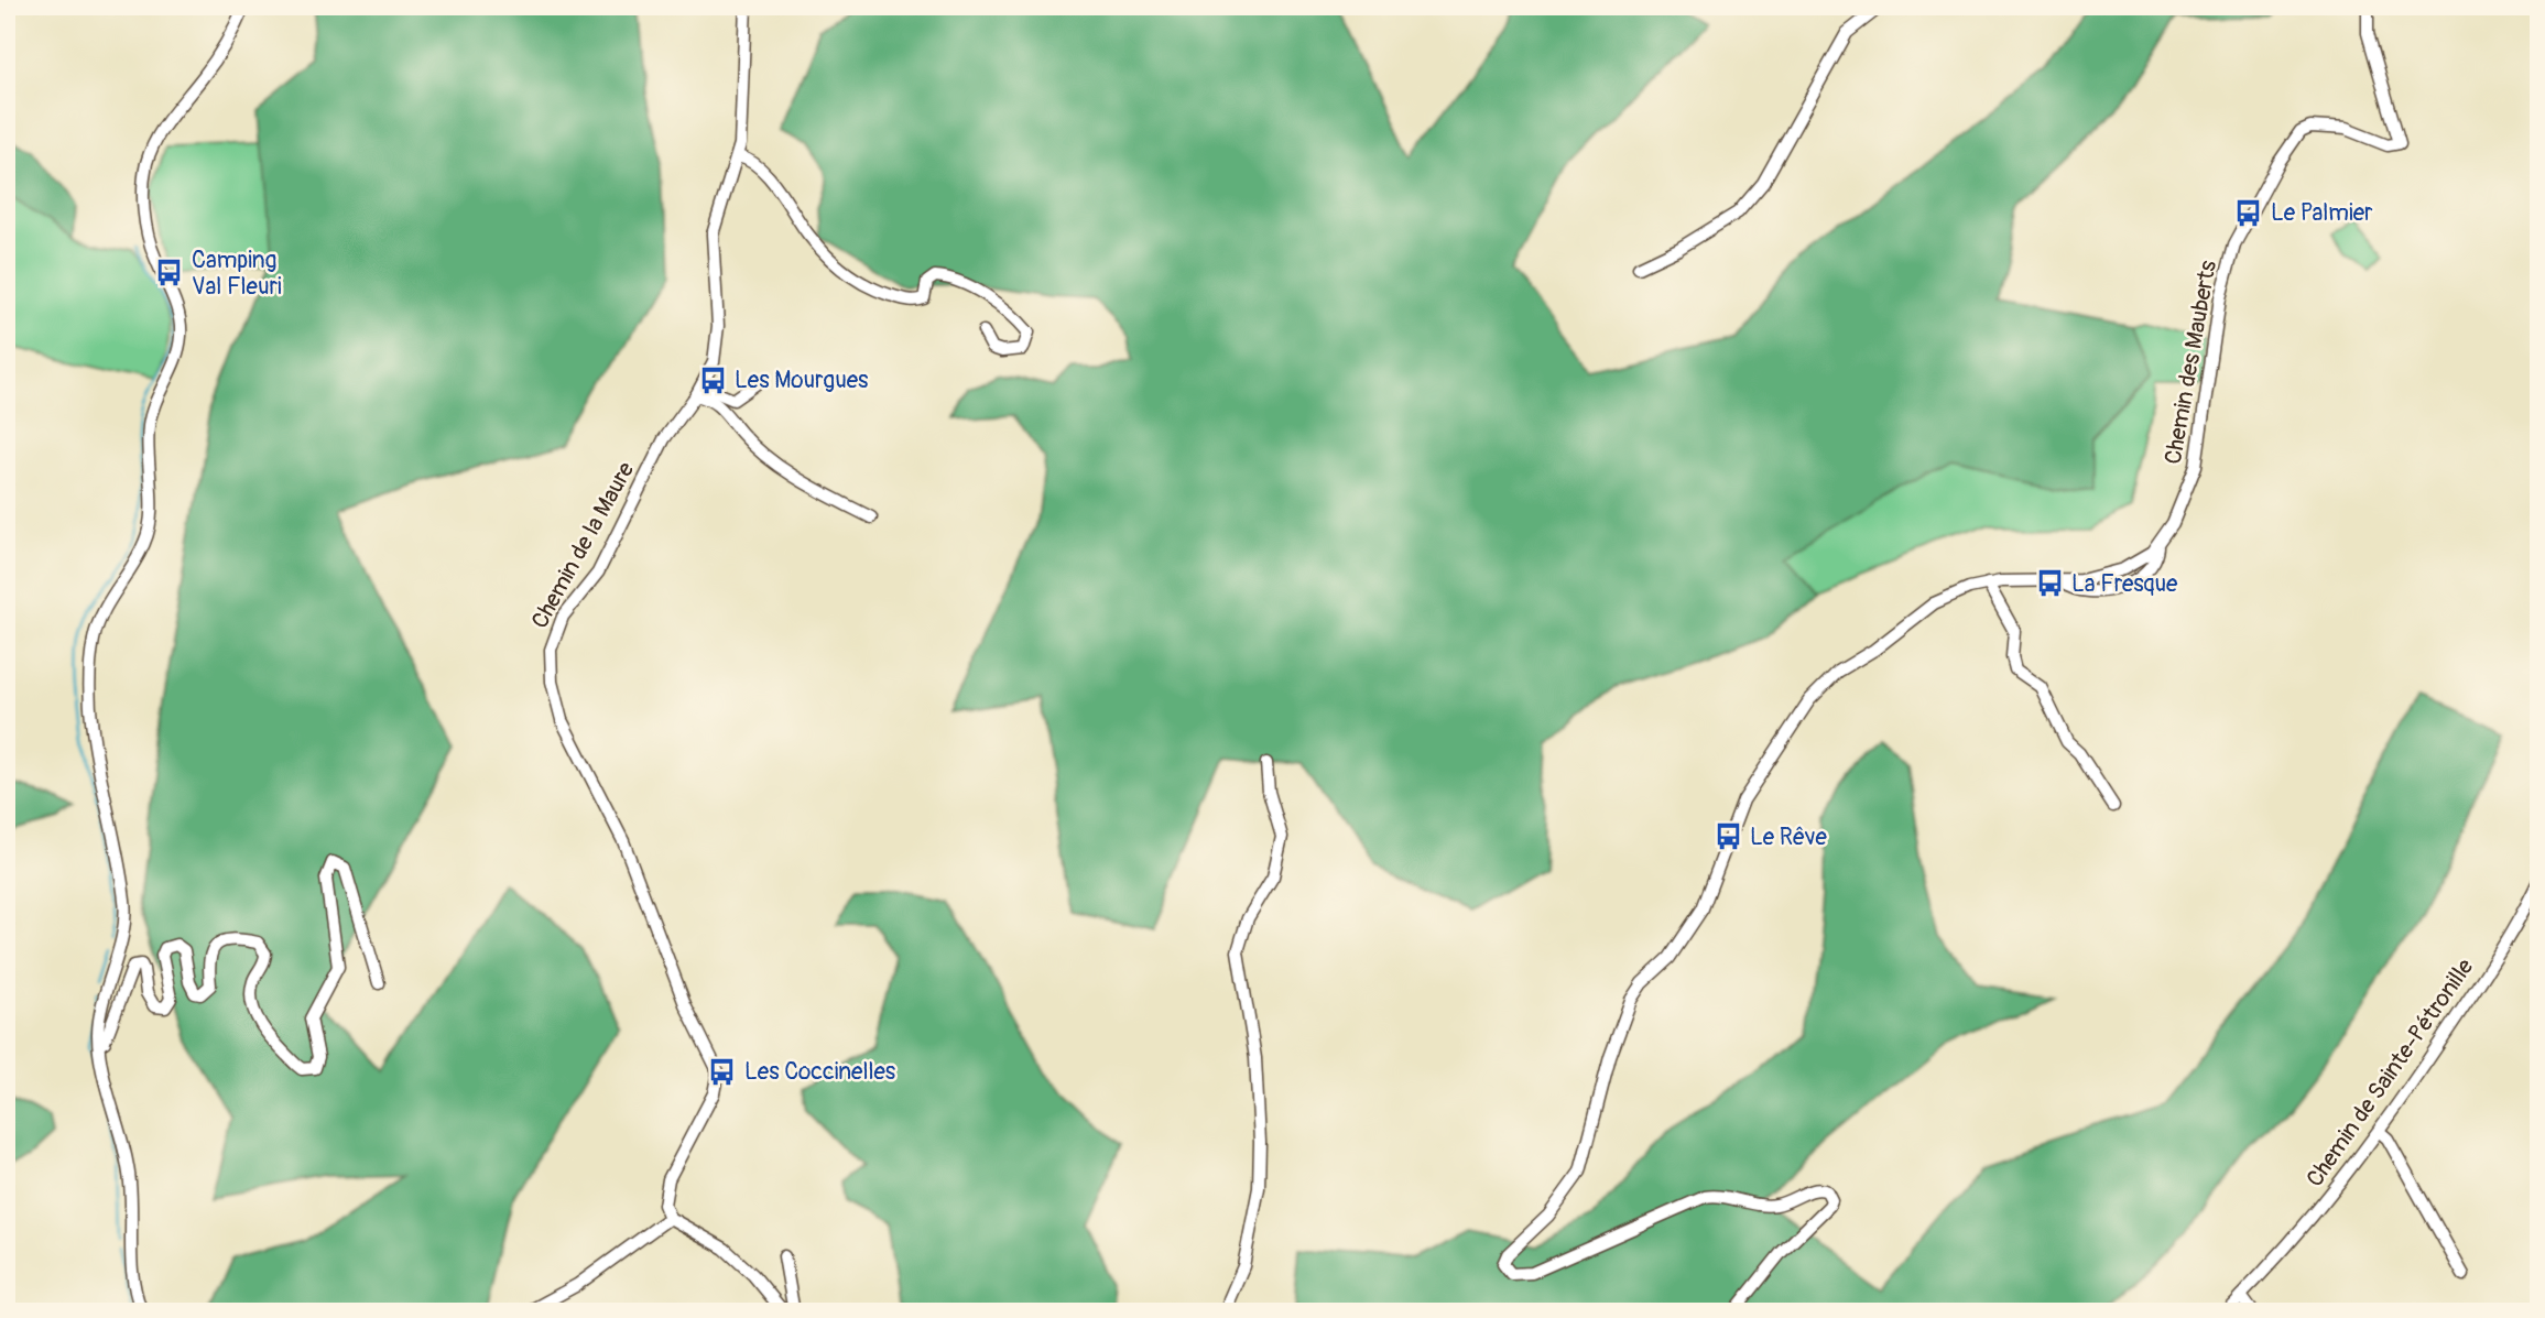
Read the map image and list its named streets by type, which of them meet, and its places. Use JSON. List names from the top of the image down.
{
  "streets": {
    "street": ["Chemin des Mauberts", "Chemin de la Maure", "Chemin de Sainte-Pétronille"]
  },
  "places": {
    "bus stop": [
      "Le Palmier",
      "Camping Val Fleuri",
      "Les Mourgues",
      "La Fresque",
      "Le Rêve",
      "Les Coccinelles"
    ]
  }
}
